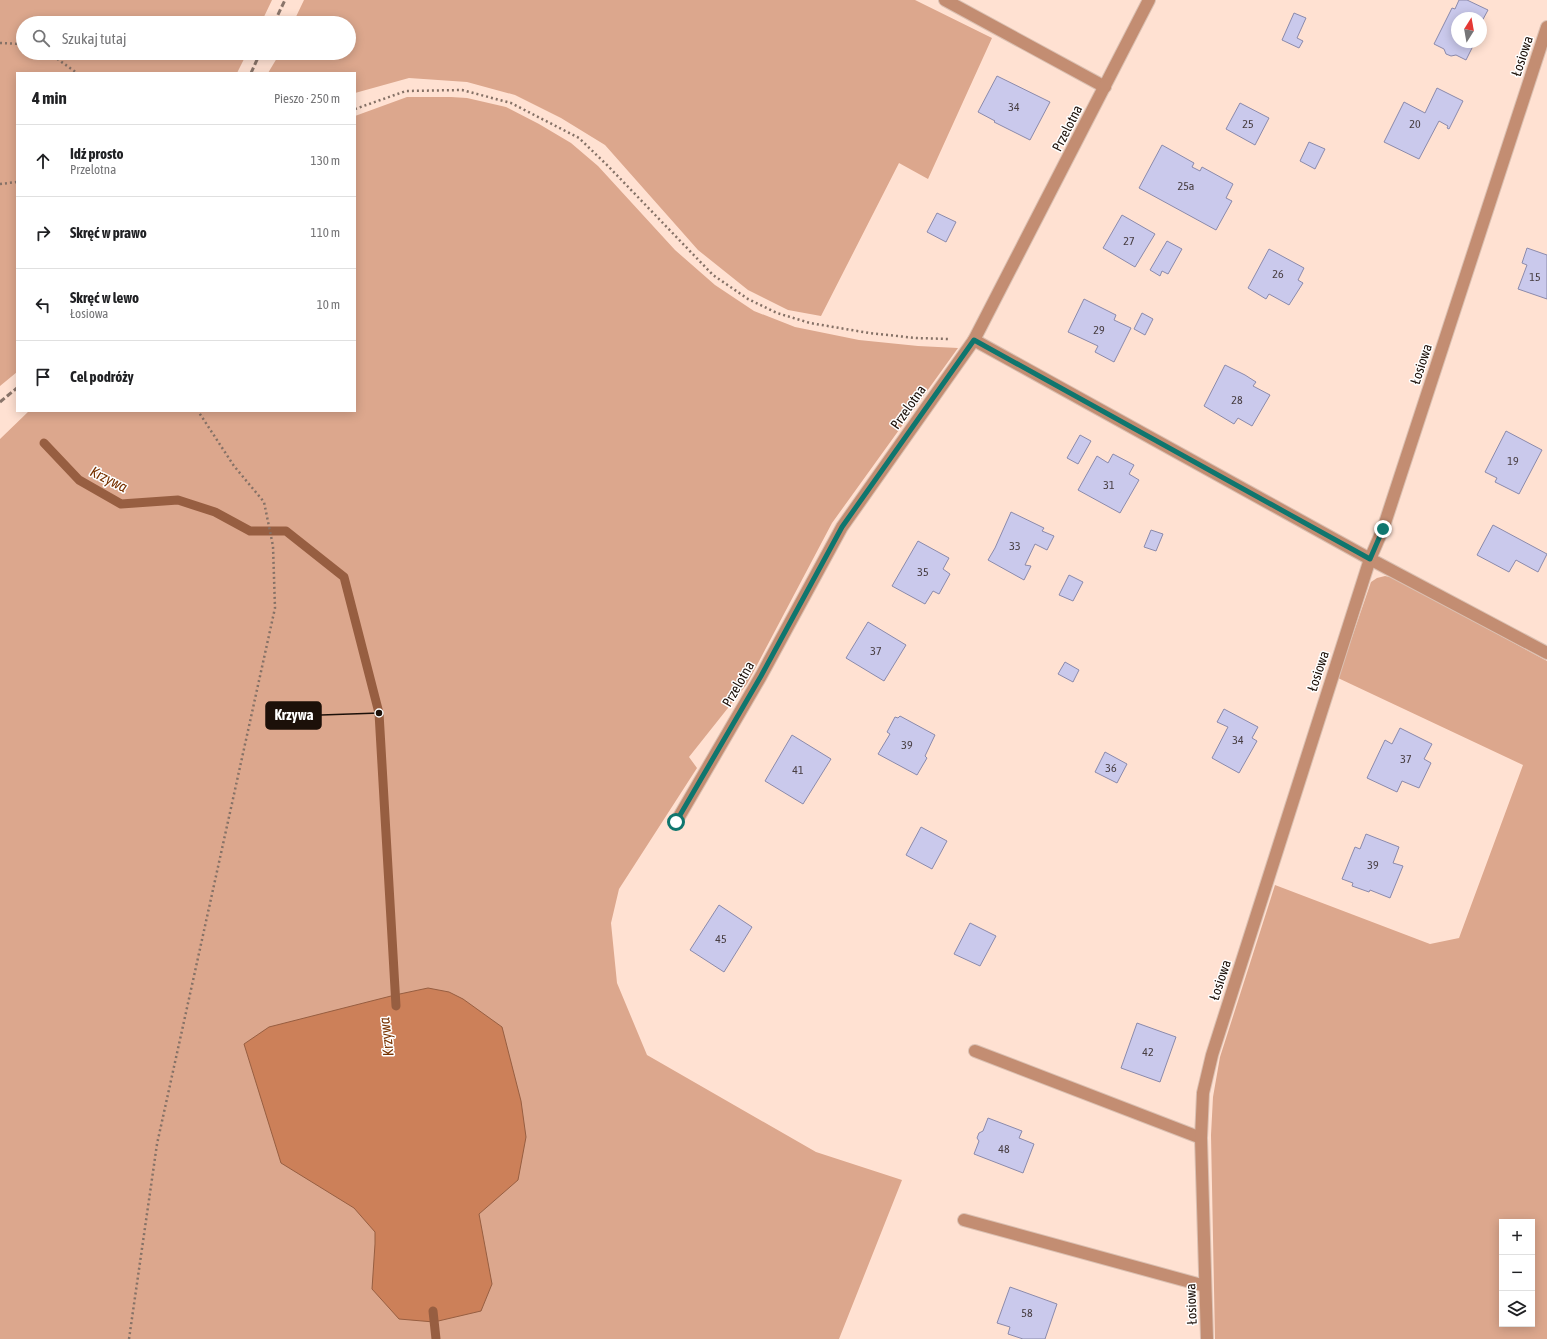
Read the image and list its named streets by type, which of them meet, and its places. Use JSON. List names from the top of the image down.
{
  "streets": {
    "street": ["Łosiowa", "Przelotna"]
  },
  "water": ["Krzywa"],
  "places": ["Krzywa"],
  "house_numbers": [
    "34",
    "25",
    "20",
    "25a",
    "27",
    "26",
    "15",
    "29",
    "28",
    "19",
    "31",
    "33",
    "35",
    "37",
    "34",
    "39",
    "37",
    "36",
    "41",
    "39",
    "45",
    "42",
    "48",
    "58"
  ],
  "north": "top",
  "page": {
    "search": "Szukaj tutaj",
    "heading": ["4 min", "Pieszo · 250 m"],
    "list": [
      ["Idź prosto", "Przelotna", "130 m"],
      ["Skręć w prawo", "110 m"],
      ["Skręć w lewo", "Łosiowa", "10 m"],
      "Cel podróży"
    ],
    "map_buttons": ["+", "−"]
  }
}
